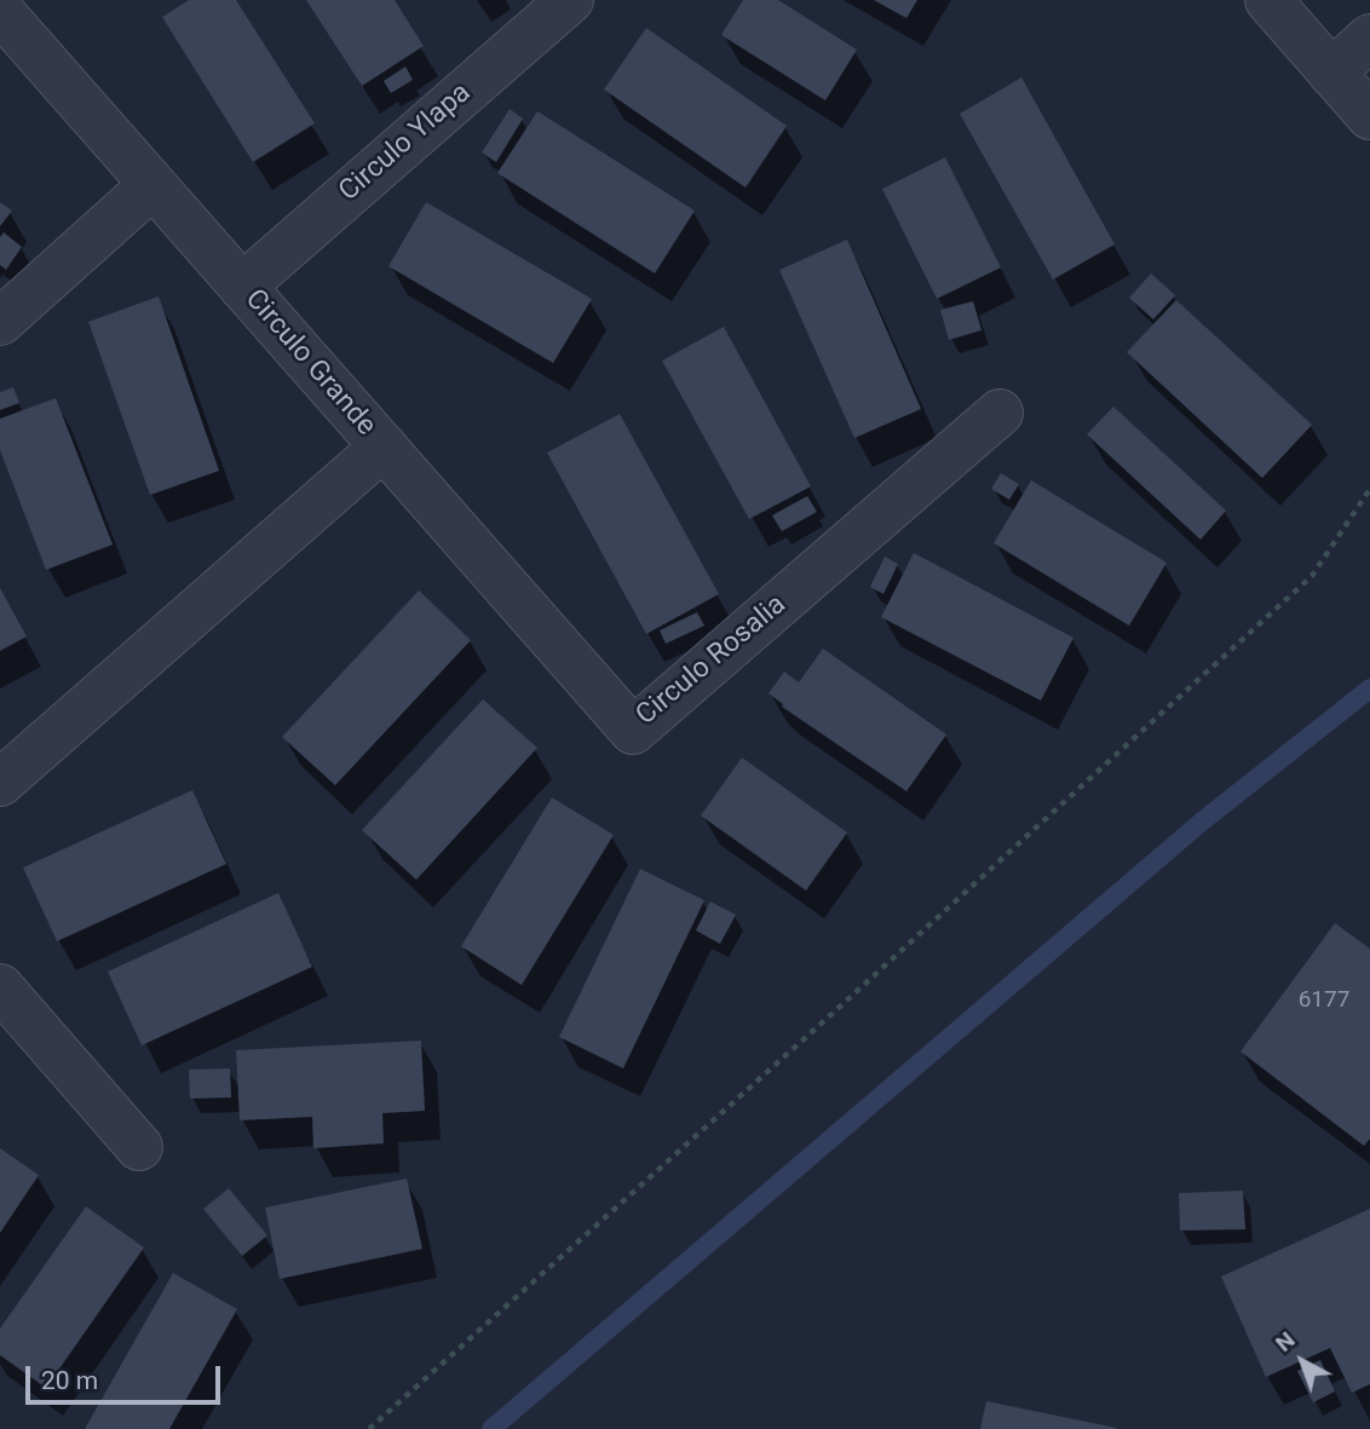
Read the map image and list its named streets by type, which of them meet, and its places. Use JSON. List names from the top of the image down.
{
  "streets": {
    "street": ["Circulo Ylapa", "Circulo Grande", "Circulo Rosalia"]
  },
  "crossings": [
    ["Circulo Ylapa", "Circulo Grande"],
    ["Circulo Grande", "Circulo Rosalia"]
  ],
  "house_numbers": ["6177"],
  "scale_bar": "20 m",
  "north": "top left"
}
